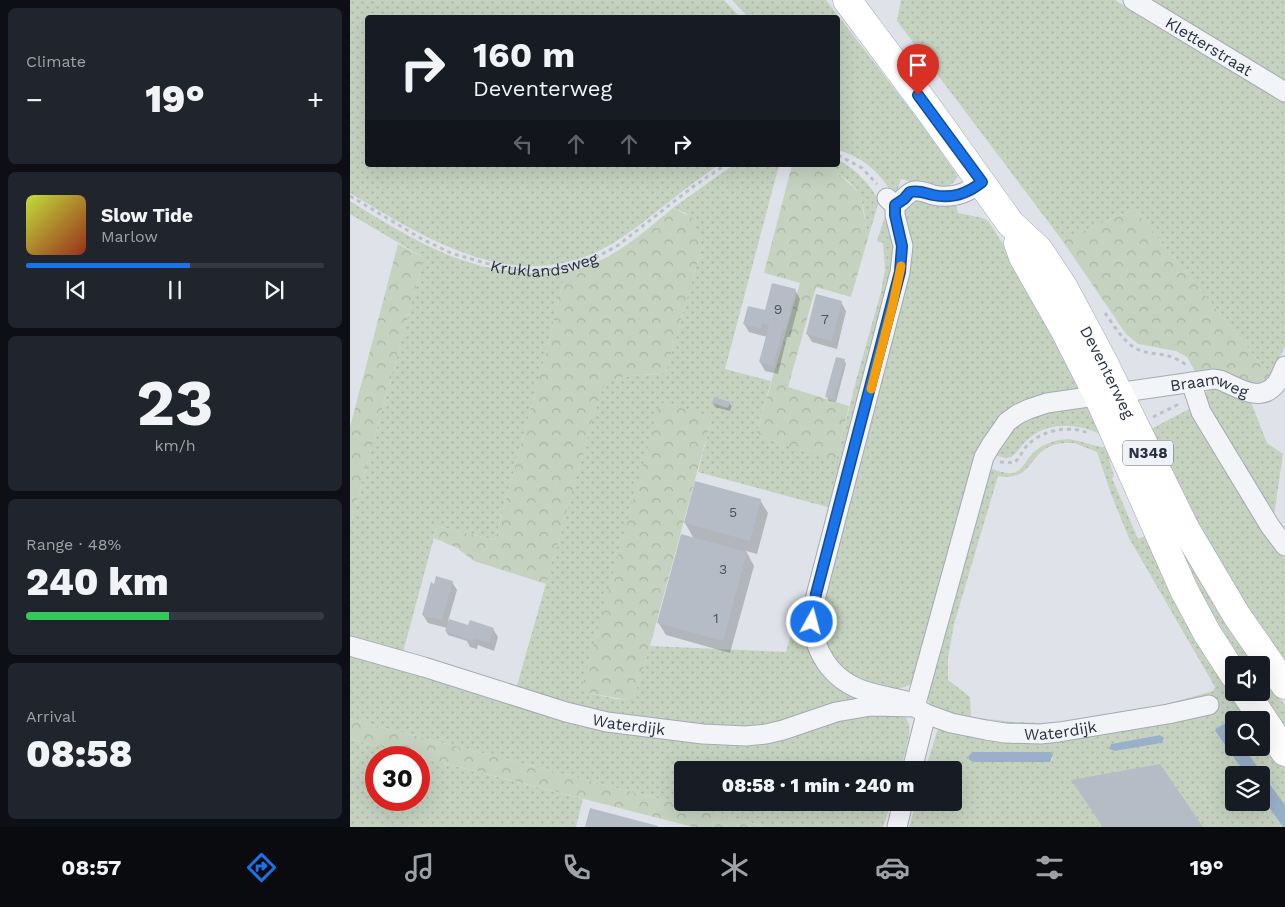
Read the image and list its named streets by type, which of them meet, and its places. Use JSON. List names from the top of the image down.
{
  "streets": {
    "main road": ["Deventerweg", "N348"],
    "street": ["Kletterstraat", "Braamweg", "Waterdijk"],
    "path": ["Kruklandsweg"]
  },
  "crossings": [
    ["Deventerweg", "Braamweg"]
  ],
  "house_numbers": [
    "9",
    "7",
    "5",
    "3",
    "1"
  ],
  "page": {
    "tile": [
      "Climate",
      ["23", "km/h"],
      ["Range · 48%", "240 km"],
      ["Arrival", "08:58"]
    ],
    "turn": ["160 m", "Deventerweg"],
    "heat": ["−", "19°", "+"],
    "song": ["Slow Tide", "Marlow"],
    "limit": "30",
    "trip": "08:58 · 1 min · 240 m",
    "tabs": ["08:57", "19°"]
  }
}
